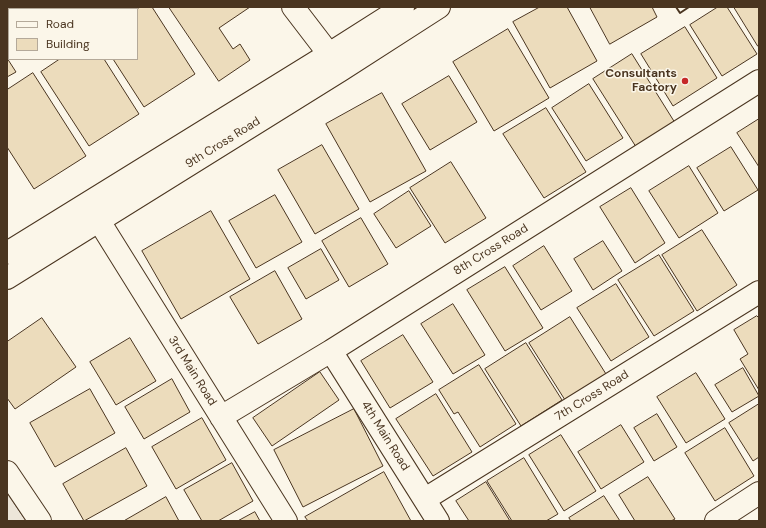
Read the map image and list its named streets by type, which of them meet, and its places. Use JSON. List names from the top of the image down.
{
  "streets": {
    "street": [
      "9th Cross Road",
      "8th Cross Road",
      "3rd Main Road",
      "7th Cross Road",
      "4th Main Road"
    ]
  },
  "crossings": [
    ["9th Cross Road", "3rd Main Road"],
    ["8th Cross Road", "3rd Main Road"],
    ["8th Cross Road", "4th Main Road"],
    ["7th Cross Road", "4th Main Road"]
  ],
  "places": ["Consultants Factory"],
  "legend": ["Road", "Building"]
}
